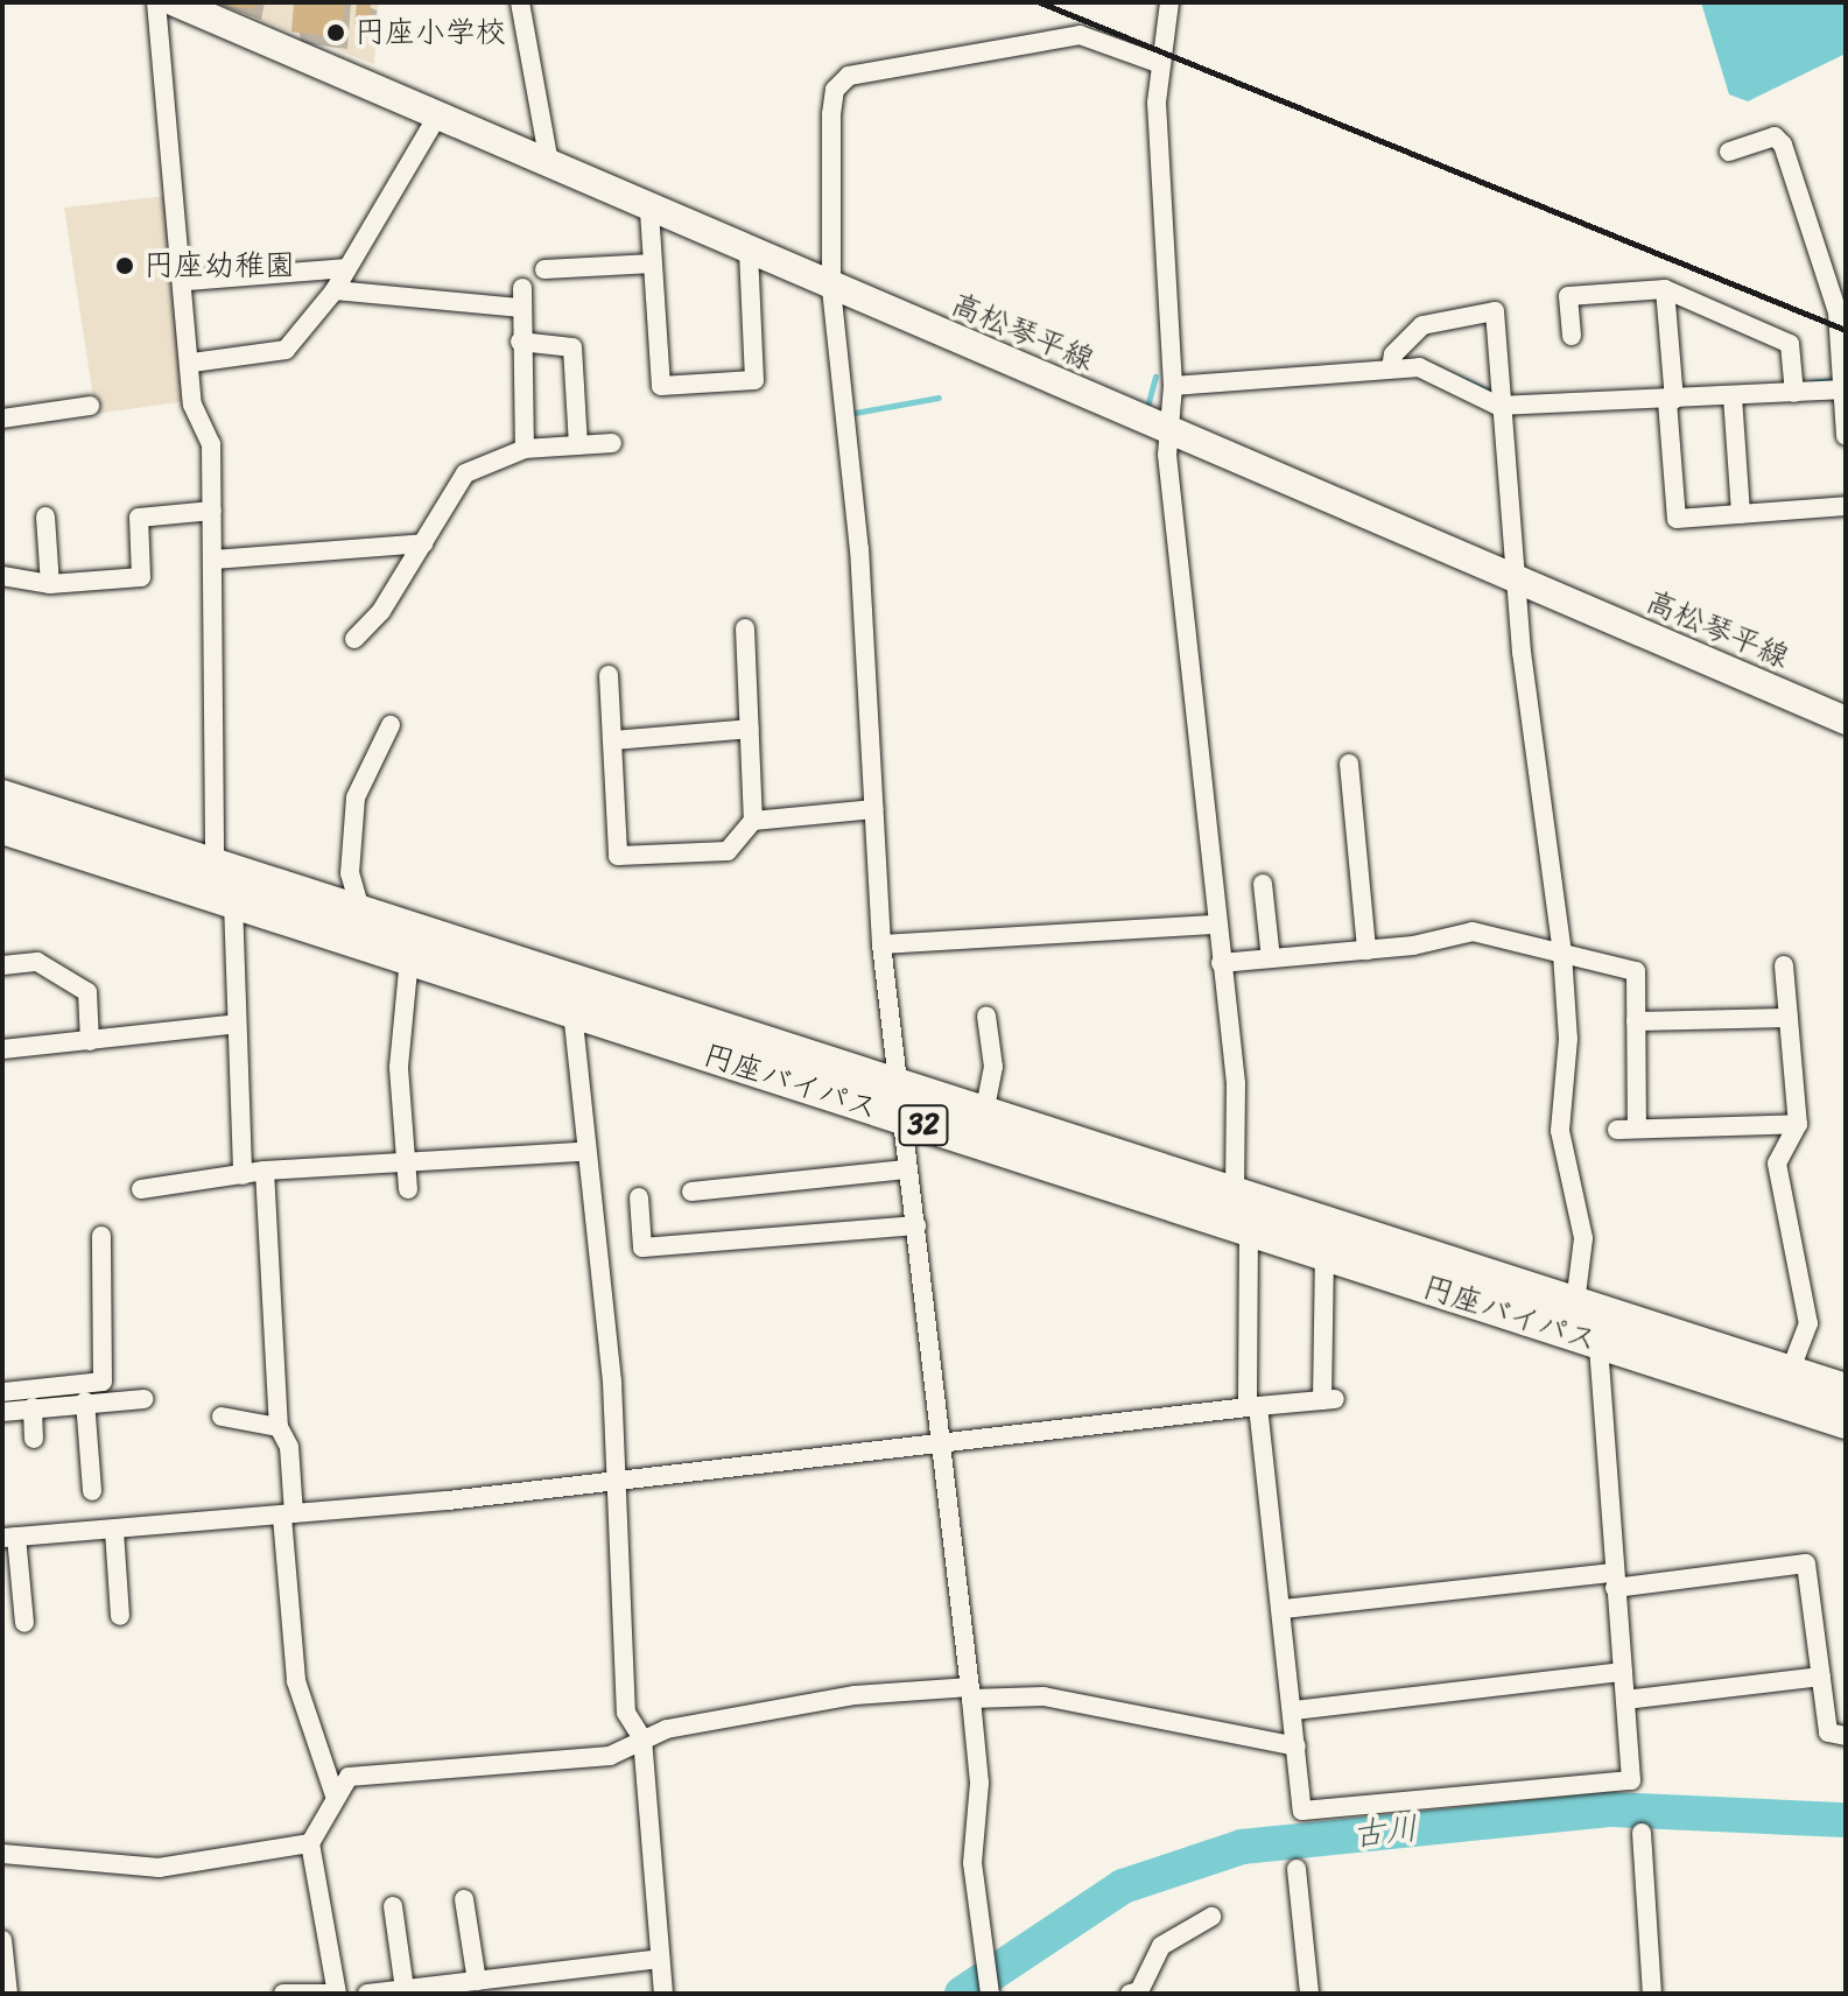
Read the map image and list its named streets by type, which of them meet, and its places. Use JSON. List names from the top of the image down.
{
  "streets": {
    "highway": ["円座バイパス", "32"],
    "main road": ["高松琴平線"]
  },
  "water": ["古川"],
  "places": ["円座小学校", "円座幼稚園"]
}
